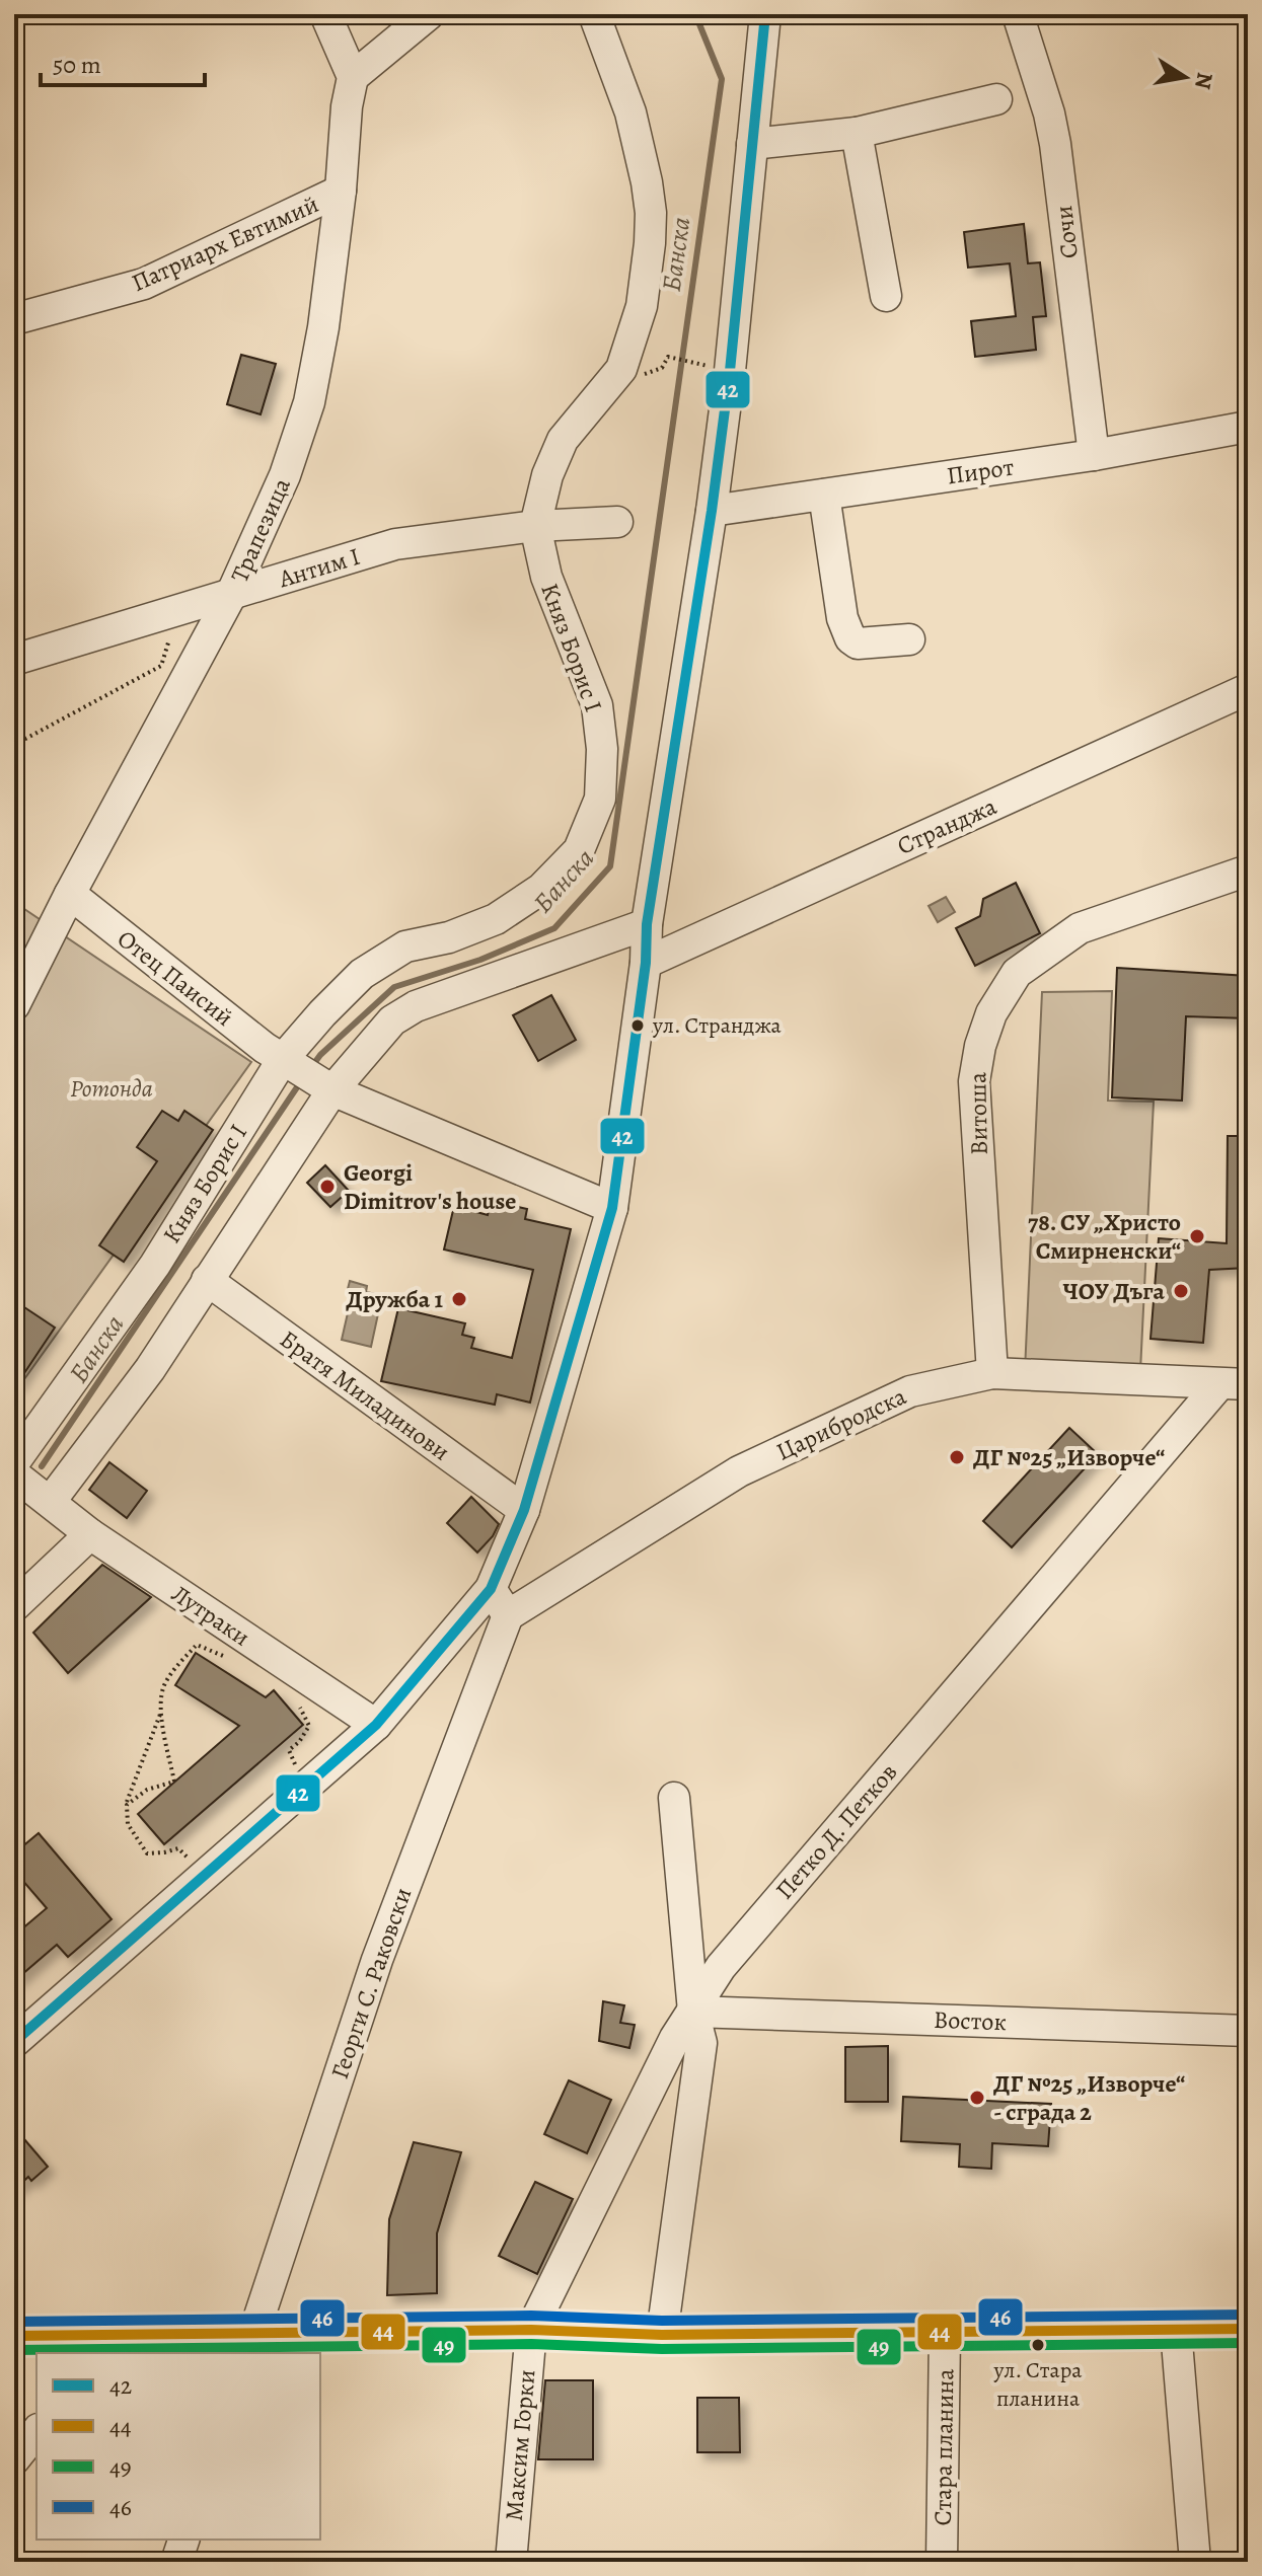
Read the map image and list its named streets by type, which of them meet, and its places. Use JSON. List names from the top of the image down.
{
  "streets": {
    "street": [
      "Сочи",
      "Патриарх Евтимий",
      "Пирот",
      "Трапезица",
      "Антим I",
      "Княз Борис I",
      "Странджа",
      "Отец Паисий",
      "Витоша",
      "Братя Миладинови",
      "Царибродска",
      "Лутраки",
      "Петко Д. Петков",
      "Георги С. Раковски",
      "Восток",
      "Максим Горки",
      "Стара планина"
    ]
  },
  "crossings": [
    ["Сочи", "Пирот"],
    ["Патриарх Евтимий", "Трапезица"],
    ["Трапезица", "Антим I"],
    ["Трапезица", "Отец Паисий"],
    ["Антим I", "Княз Борис I"],
    ["Княз Борис I", "Отец Паисий"],
    ["Витоша", "Царибродска"],
    ["Царибродска", "Петко Д. Петков"],
    ["Царибродска", "Георги С. Раковски"],
    ["Петко Д. Петков", "Восток"],
    ["Петко Д. Петков", "Максим Горки"]
  ],
  "water": ["Банска"],
  "parks": ["Ротонда"],
  "places": [
    "ул. Странджа",
    "Georgi Dimitrov's house",
    "78. СУ „Христо Смирненски“",
    "ЧОУ Дъга",
    "Дружба 1",
    "ДГ №25 „Изворче“",
    "ДГ №25 „Изворче“ - сграда 2",
    "ул. Стара планина"
  ],
  "lines": [
    "transit line 42",
    "transit line 46",
    "transit line 44",
    "transit line 49"
  ],
  "legend": [
    "42",
    "44",
    "49",
    "46"
  ],
  "scale_bar": "50 m",
  "north": "right"
}
